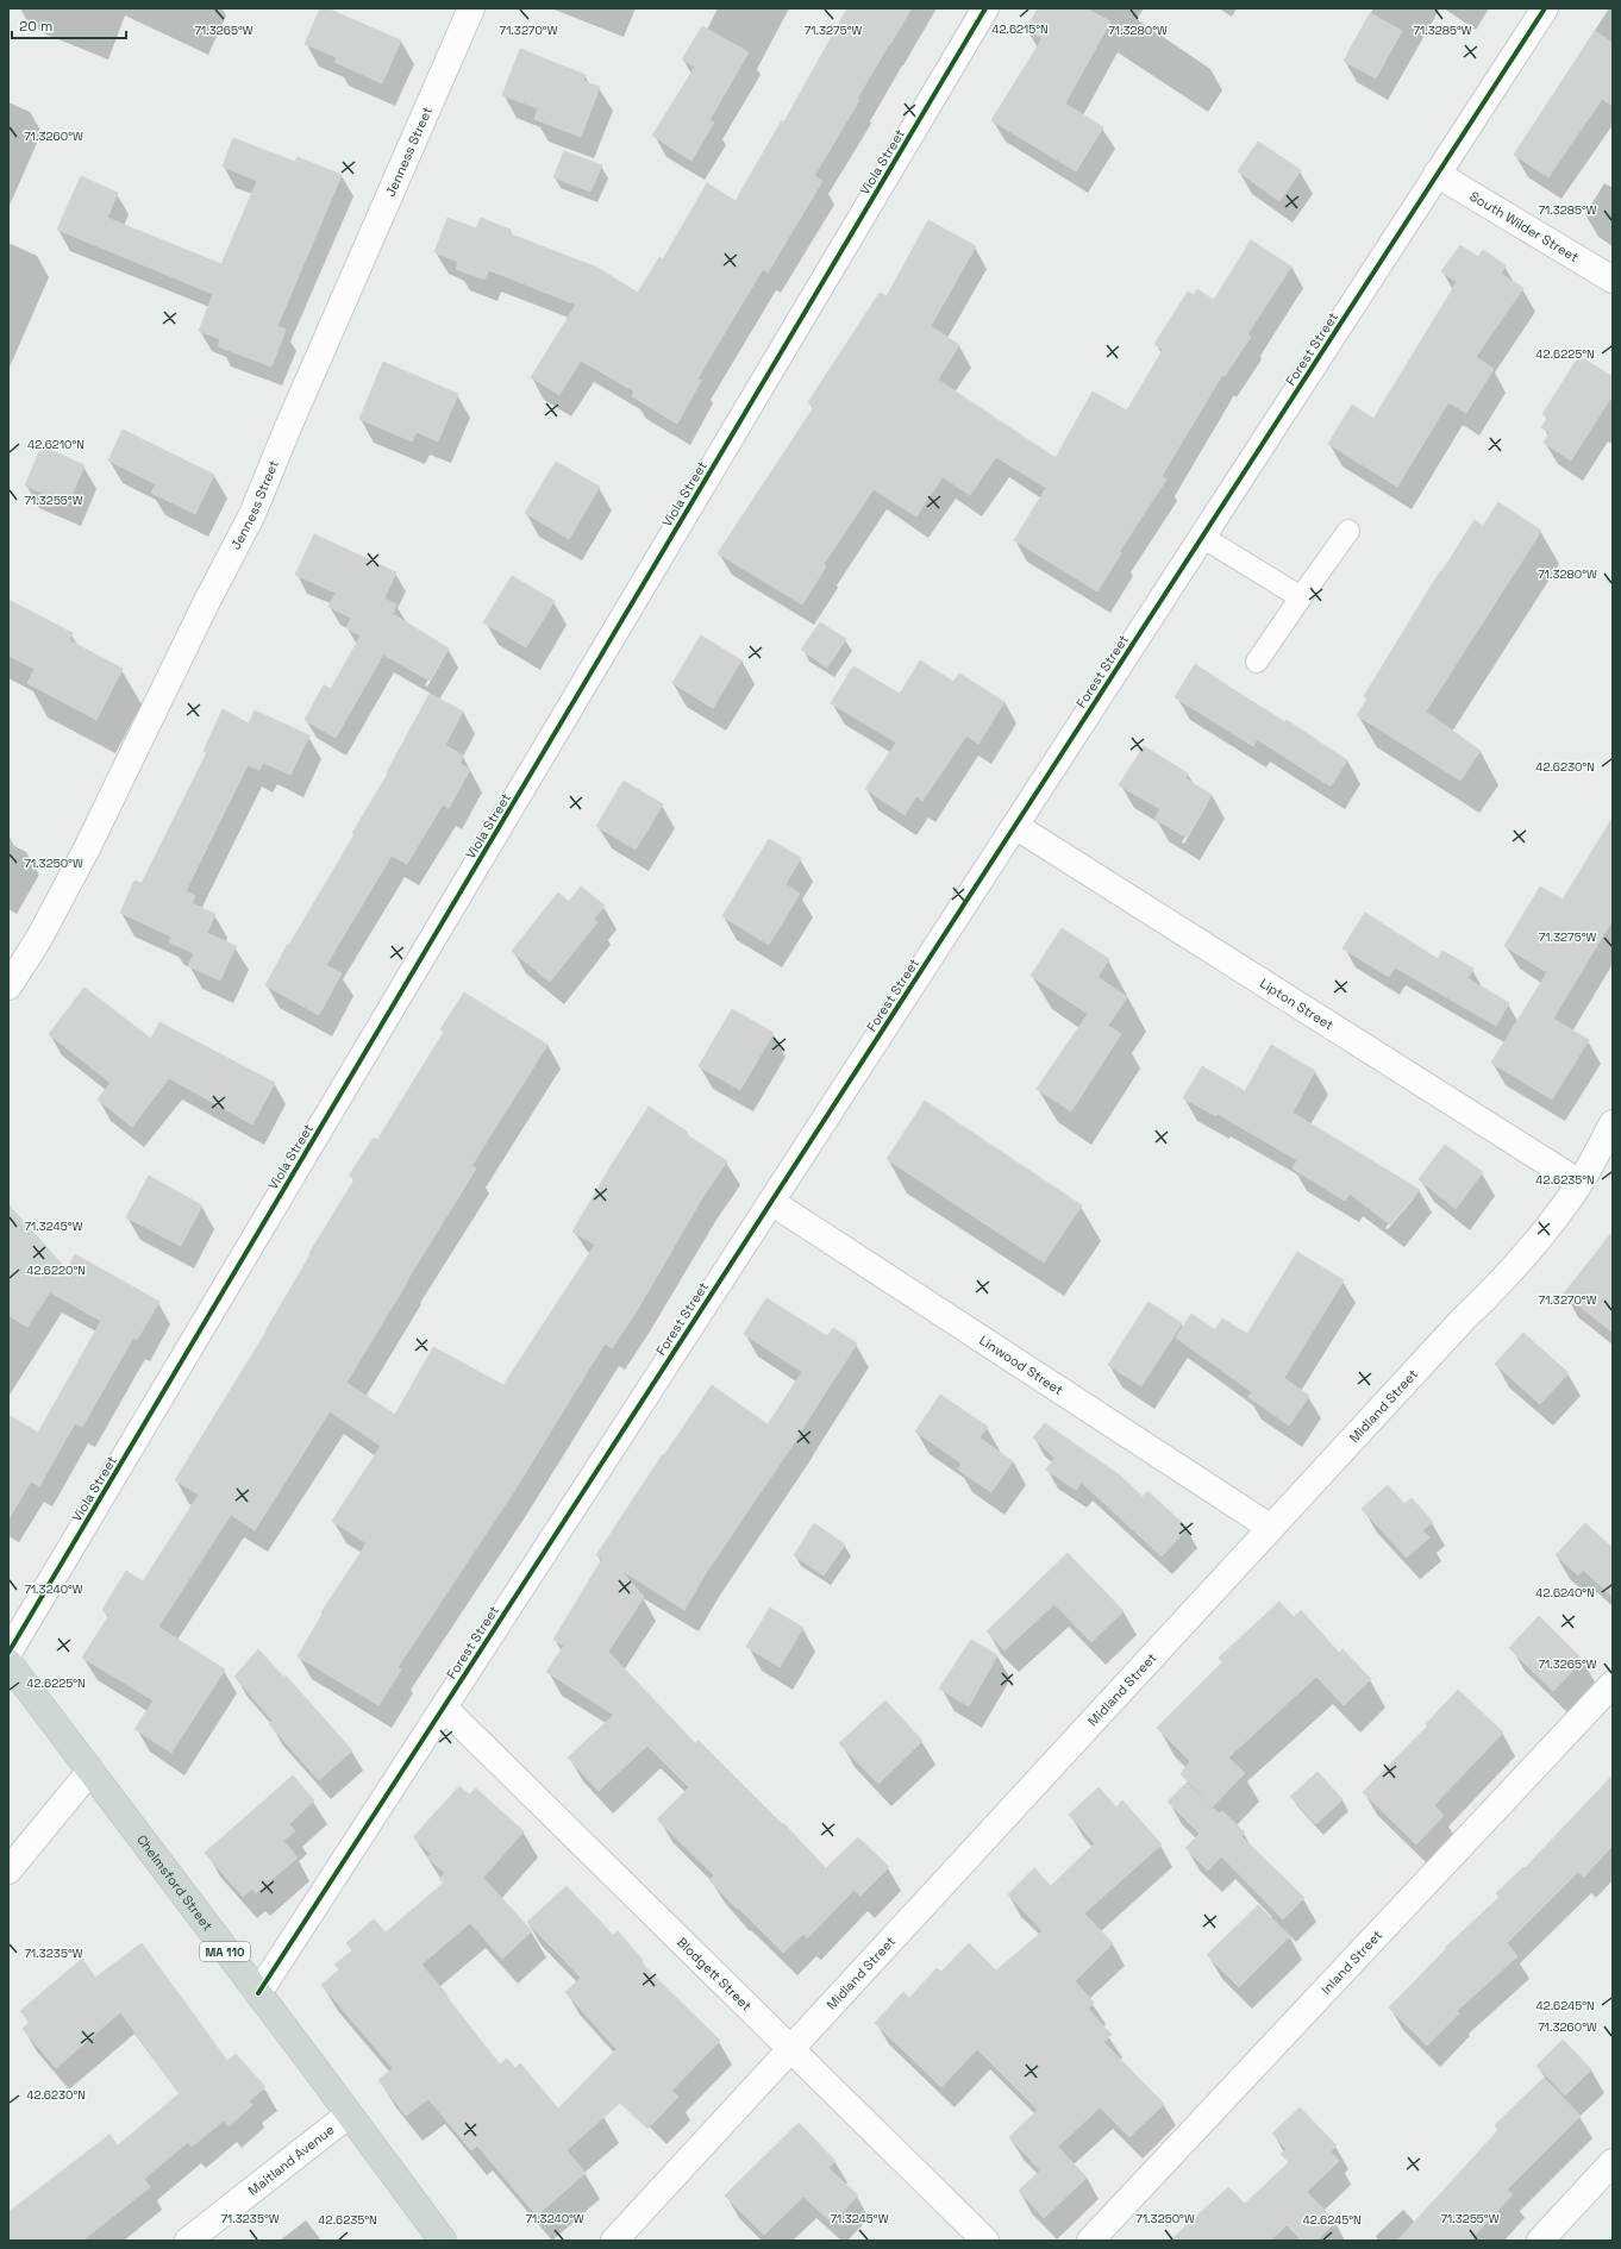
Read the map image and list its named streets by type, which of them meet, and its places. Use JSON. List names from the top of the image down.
{
  "streets": {
    "main road": ["Chelmsford Street", "MA 110"],
    "street": [
      "Jenness Street",
      "Viola Street",
      "South Wilder Street",
      "Forest Street",
      "Lipton Street",
      "Linwood Street",
      "Midland Street",
      "Inland Street",
      "Blodgett Street",
      "Maitland Avenue"
    ]
  },
  "crossings": [
    ["South Wilder Street", "Forest Street"],
    ["Forest Street", "Lipton Street"],
    ["Forest Street", "Linwood Street"],
    ["Forest Street", "Chelmsford Street"],
    ["Forest Street", "Blodgett Street"],
    ["Lipton Street", "Midland Street"],
    ["Linwood Street", "Midland Street"],
    ["Midland Street", "Blodgett Street"],
    ["Chelmsford Street", "Maitland Avenue"]
  ],
  "scale_bar": "20 m",
  "coordinates": [
    "42.6215°N",
    "71.3285°W",
    "71.3265°W",
    "71.3270°W",
    "71.3275°W",
    "71.3280°W",
    "71.3260°W",
    "42.6225°N",
    "42.6210°N",
    "71.3255°W",
    "42.6230°N",
    "71.3250°W",
    "42.6235°N",
    "71.3245°W",
    "42.6220°N",
    "71.3240°W",
    "42.6240°N",
    "71.3235°W",
    "42.6245°N"
  ]
}
